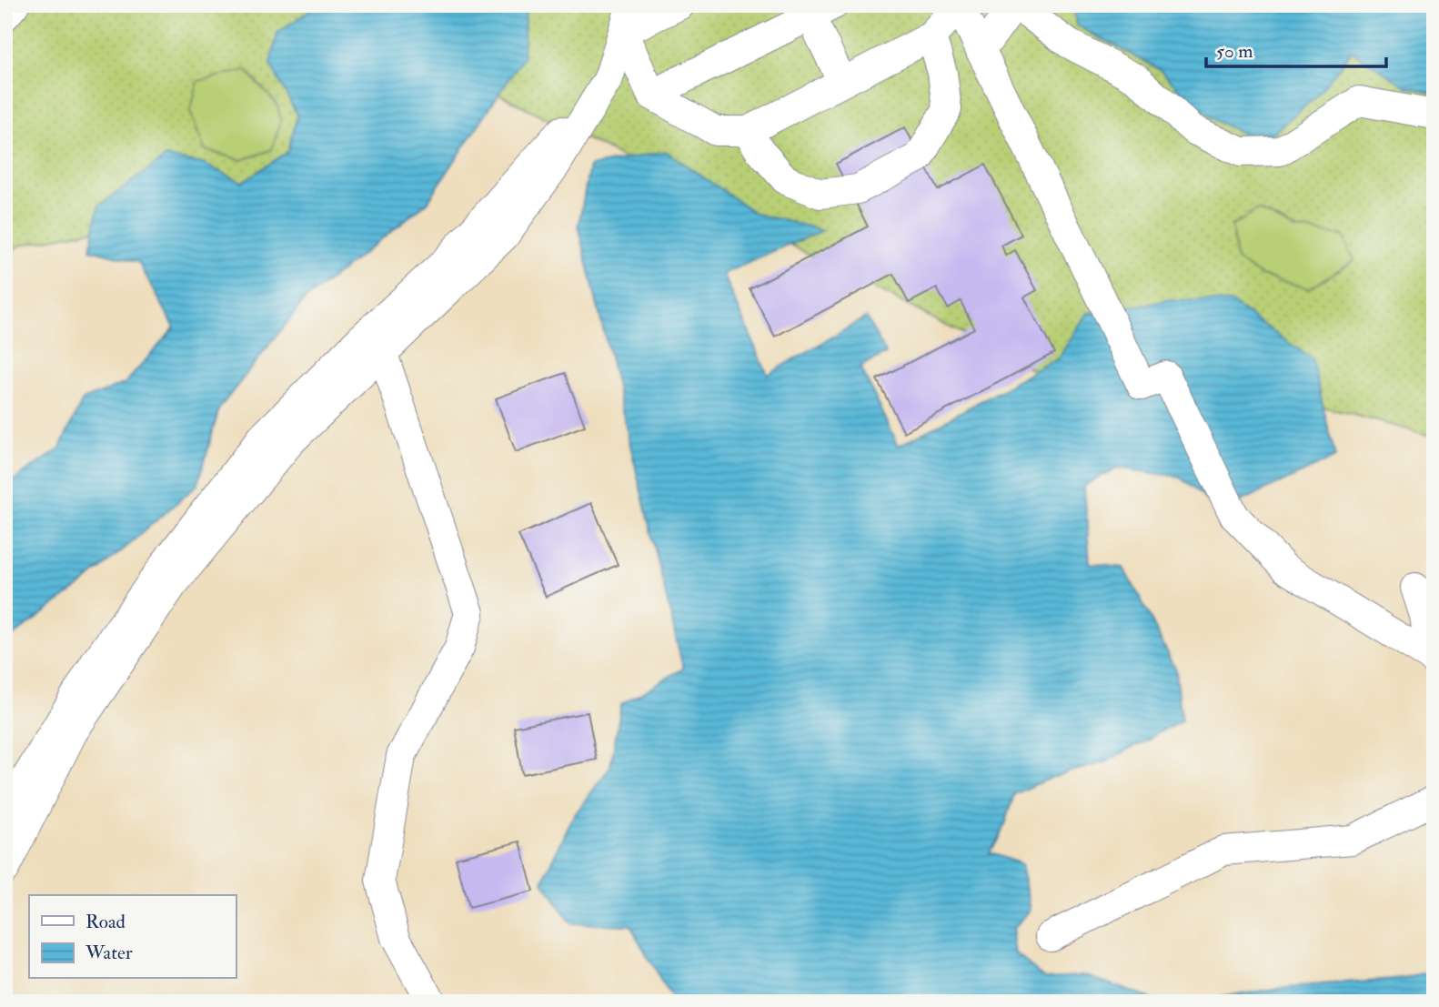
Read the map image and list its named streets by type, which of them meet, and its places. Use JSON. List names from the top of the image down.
{
  "legend": ["Road", "Water"],
  "scale_bar": "50 m"
}
